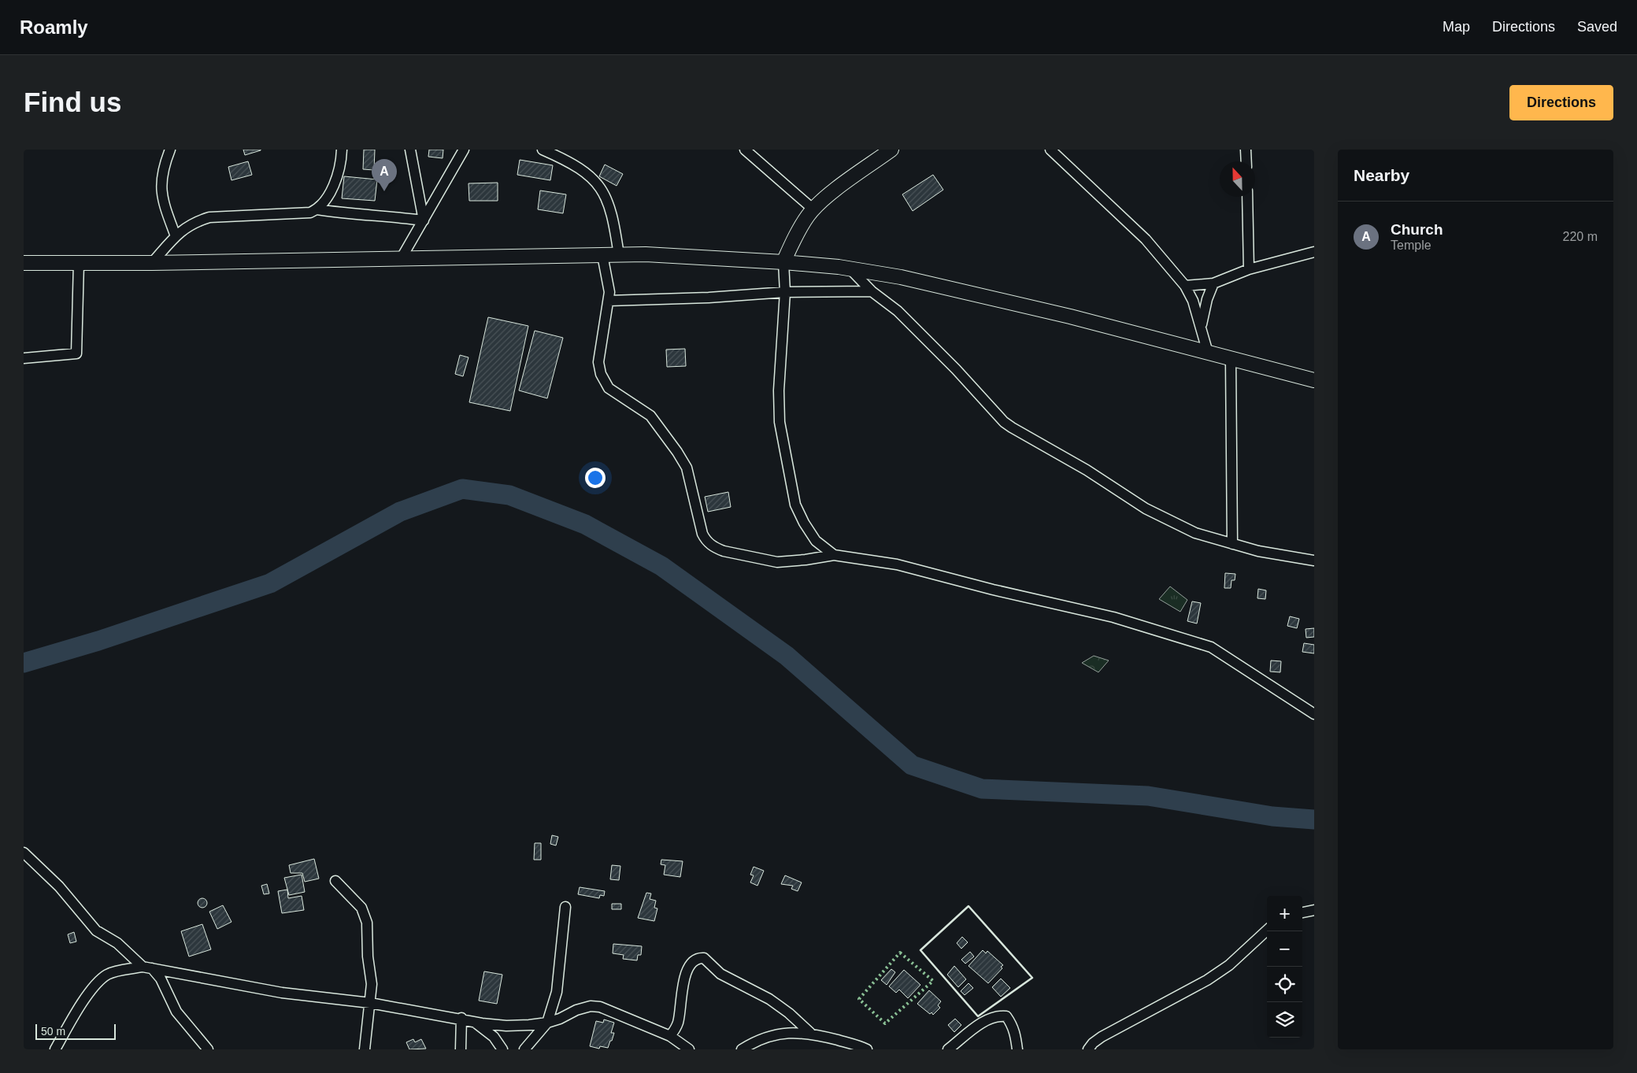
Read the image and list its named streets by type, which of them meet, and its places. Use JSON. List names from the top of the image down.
{
  "scale_bar": "50 m",
  "north": "top",
  "page": {
    "header": "Roamly",
    "nav": ["Map", "Directions", "Saved"],
    "buttons": "Directions",
    "title": "Find us",
    "heading": "Nearby",
    "pins": "A",
    "list": [
      {
        "mark": "A",
        "name": "Church",
        "note": "Temple",
        "value": "220 m"
      }
    ],
    "map_buttons": ["+", "−"],
    "scale": "50 m"
  }
}
